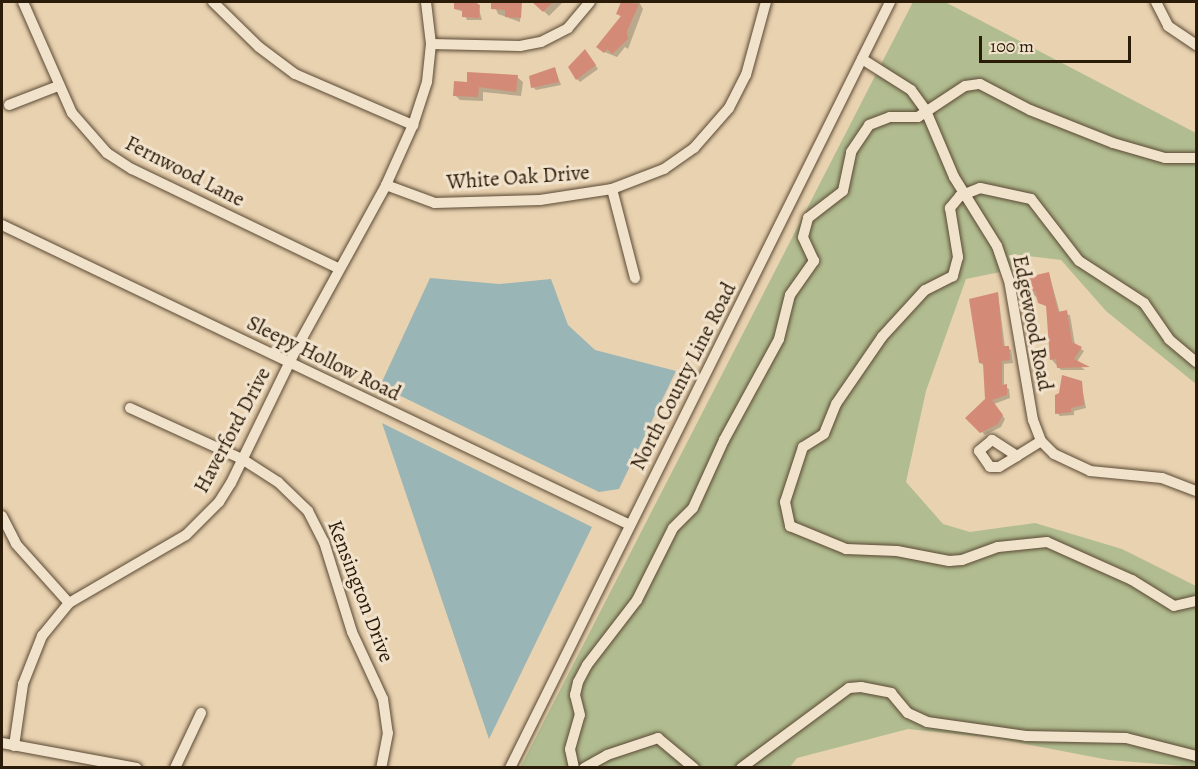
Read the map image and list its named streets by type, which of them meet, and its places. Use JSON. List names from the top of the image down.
{
  "streets": {
    "street": [
      "Fernwood Lane",
      "White Oak Drive",
      "Edgewood Road",
      "Sleepy Hollow Road",
      "North County Line Road",
      "Haverford Drive",
      "Kensington Drive"
    ]
  },
  "crossings": [
    ["Fernwood Lane", "Haverford Drive"],
    ["White Oak Drive", "Haverford Drive"],
    ["Edgewood Road", "North County Line Road"],
    ["Sleepy Hollow Road", "North County Line Road"],
    ["Sleepy Hollow Road", "Haverford Drive"],
    ["Haverford Drive", "Kensington Drive"]
  ],
  "scale_bar": "100 m"
}
